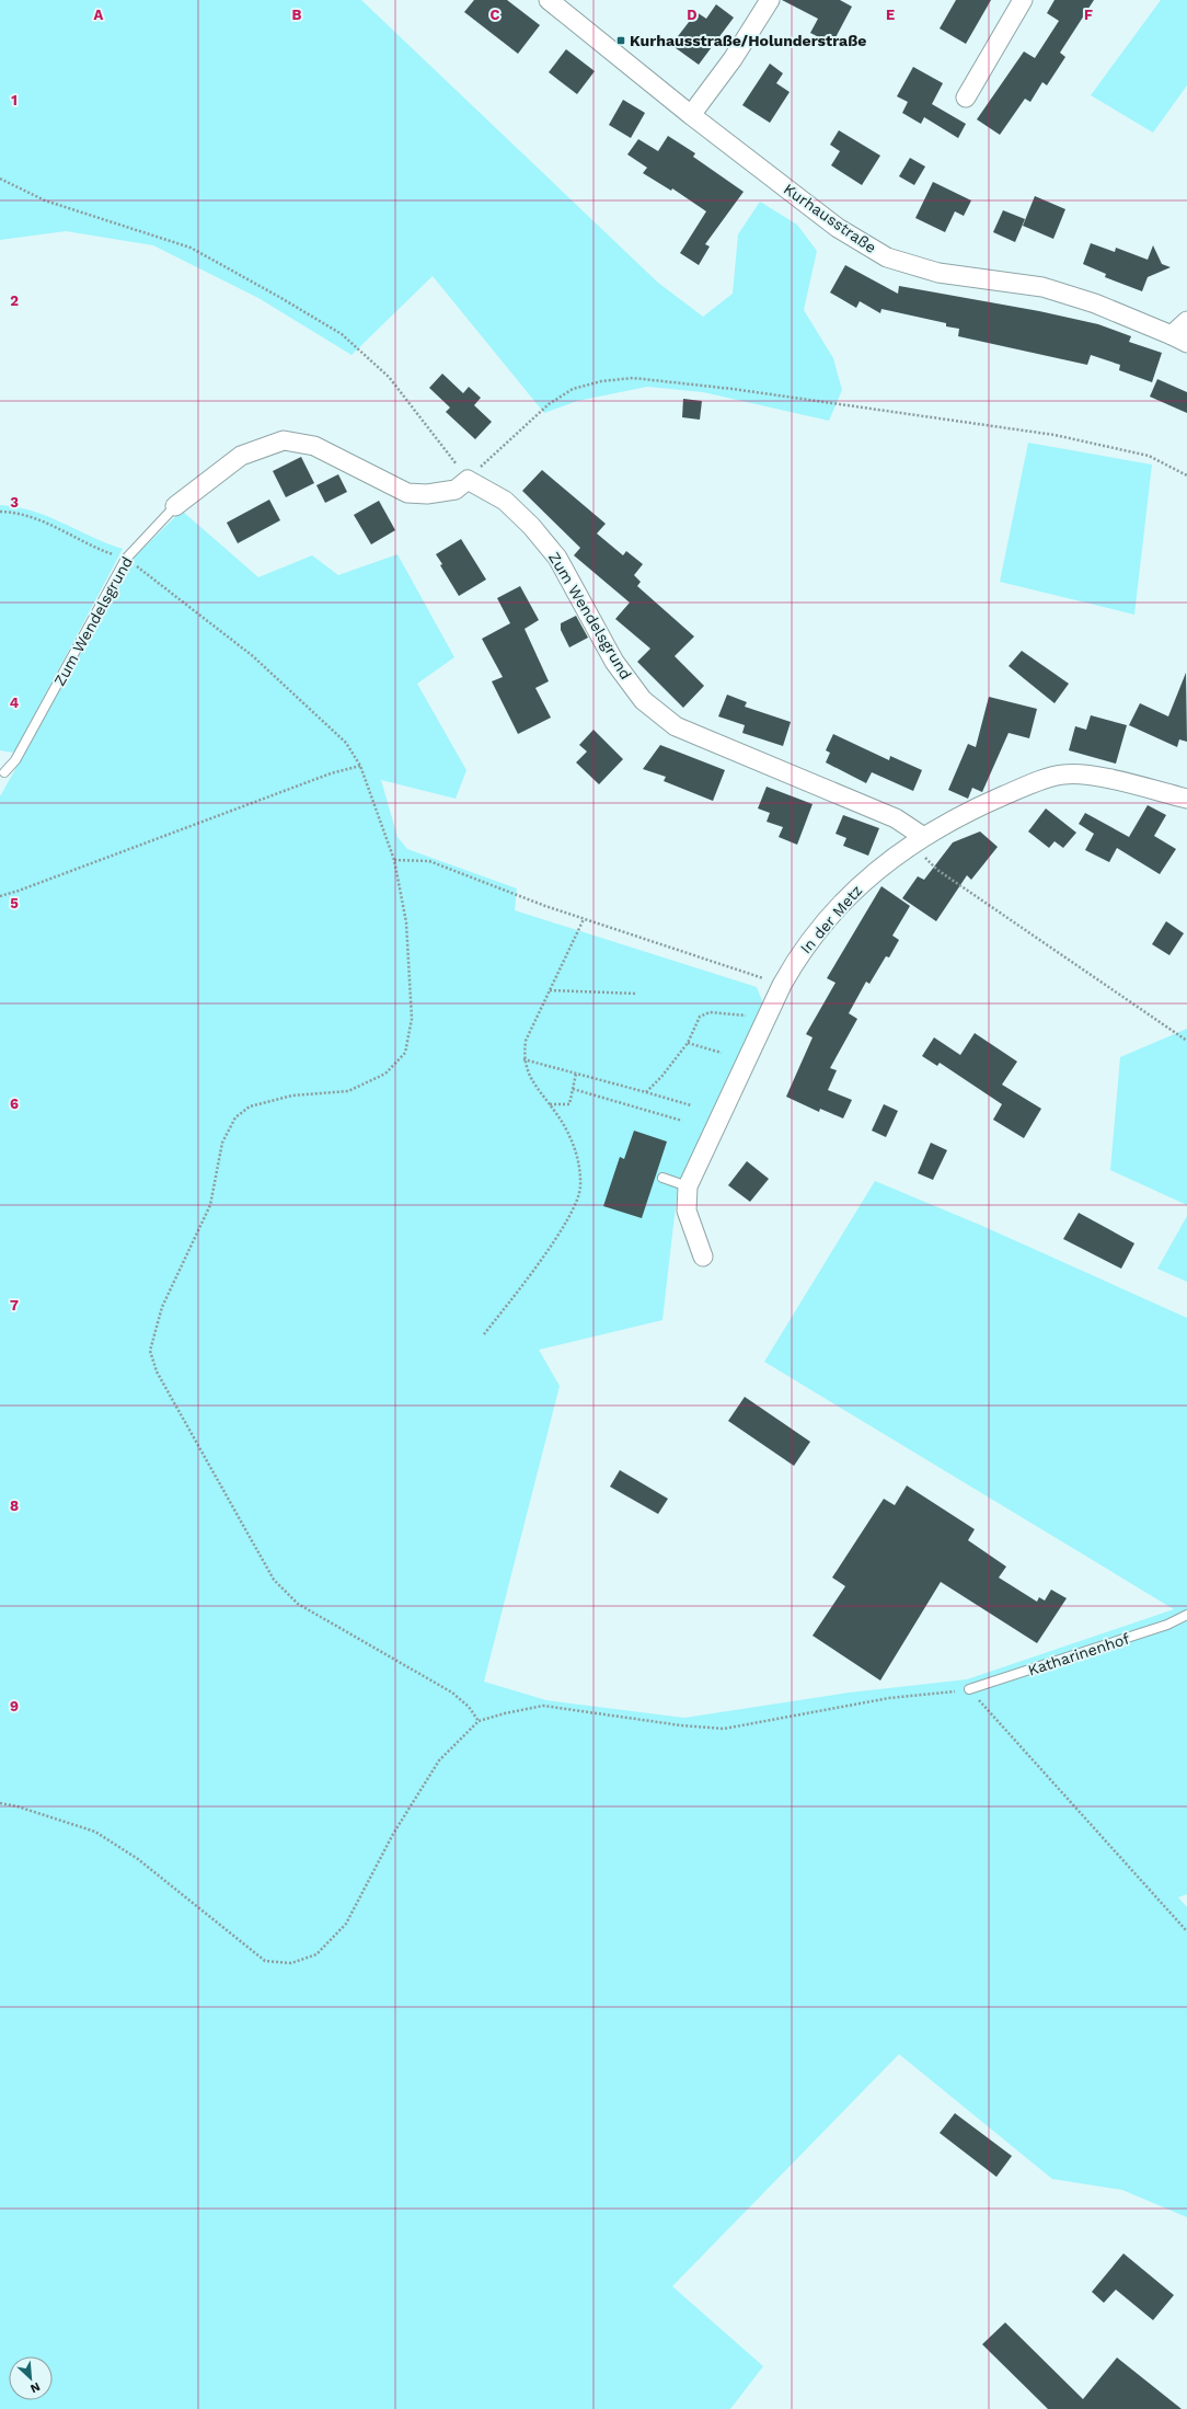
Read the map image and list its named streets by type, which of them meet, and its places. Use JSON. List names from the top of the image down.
{
  "streets": {
    "street": ["Kurhausstraße", "Zum Wendelsgrund", "In der Metz"],
    "lane": ["Katharinenhof"]
  },
  "crossings": [
    ["Zum Wendelsgrund", "In der Metz"]
  ],
  "places": {
    "transit": ["Kurhausstraße/Holunderstraße"]
  },
  "north": "bottom right",
  "grid": {
    "columns": [
      "A",
      "B",
      "C",
      "D",
      "E",
      "F"
    ],
    "rows": [
      "1",
      "2",
      "3",
      "4",
      "5",
      "6",
      "7",
      "8",
      "9"
    ]
  }
}
